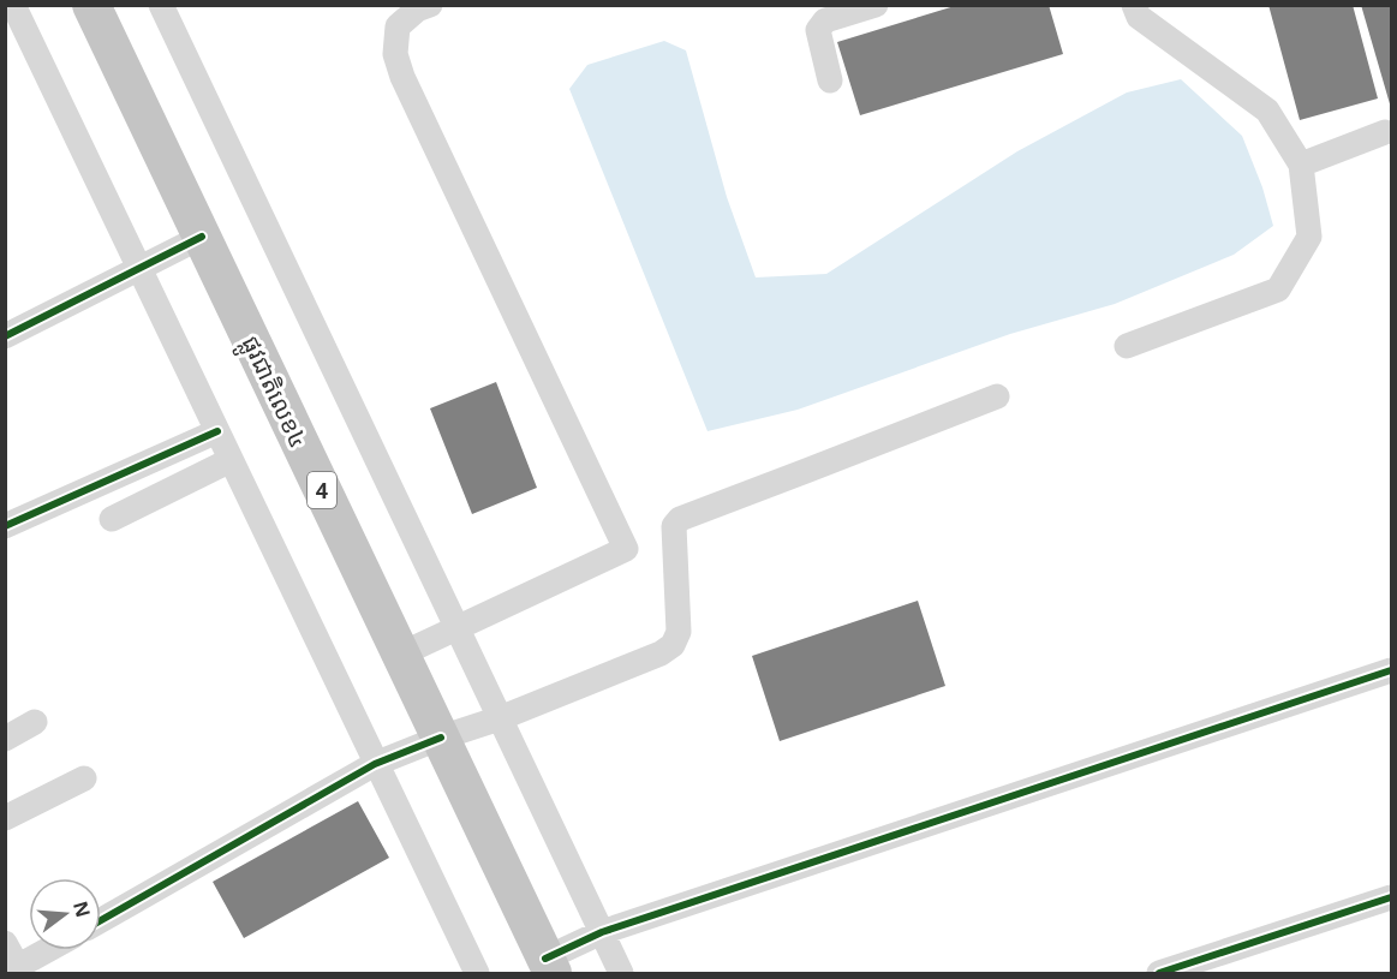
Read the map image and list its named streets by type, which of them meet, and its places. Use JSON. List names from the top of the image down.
{
  "streets": {
    "highway": ["ផ្លូវជាតិលេខ៤", "4"]
  },
  "north": "right"
}
